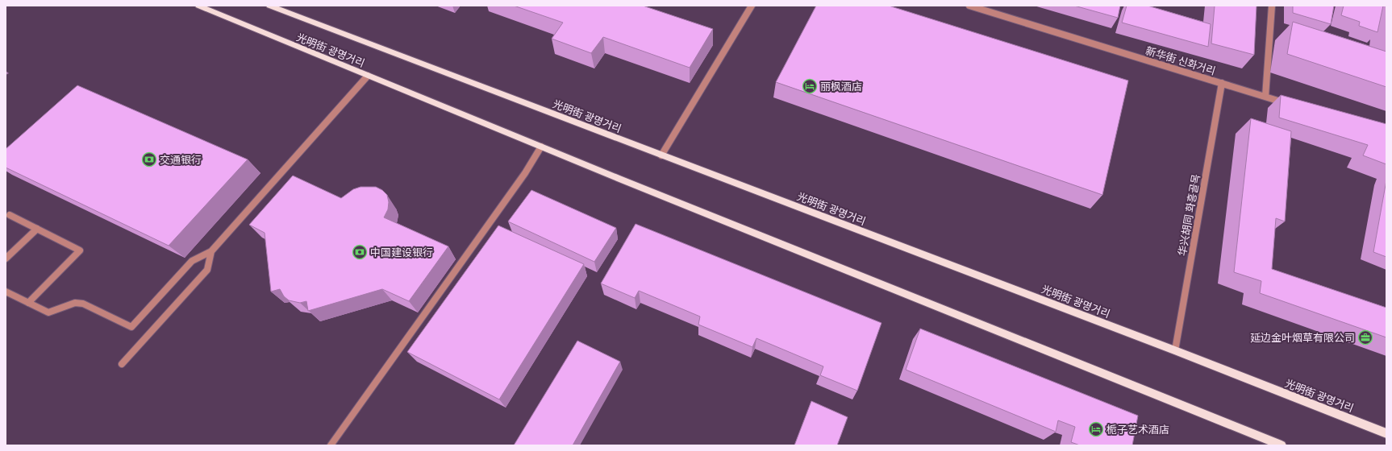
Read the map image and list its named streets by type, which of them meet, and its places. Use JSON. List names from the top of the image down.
{
  "streets": {
    "main road": ["光明街 광명거리"],
    "street": ["新华街 신화거리", "华兴胡同 화흥골목"]
  },
  "crossings": [
    ["光明街 광명거리", "华兴胡同 화흥골목"],
    ["新华街 신화거리", "华兴胡同 화흥골목"]
  ],
  "places": {
    "hotel": ["丽枫酒店", "栀子艺术酒店"],
    "bank": ["交通银行", "中国建设银行"],
    "office": ["延边金叶烟草有限公司"]
  }
}
